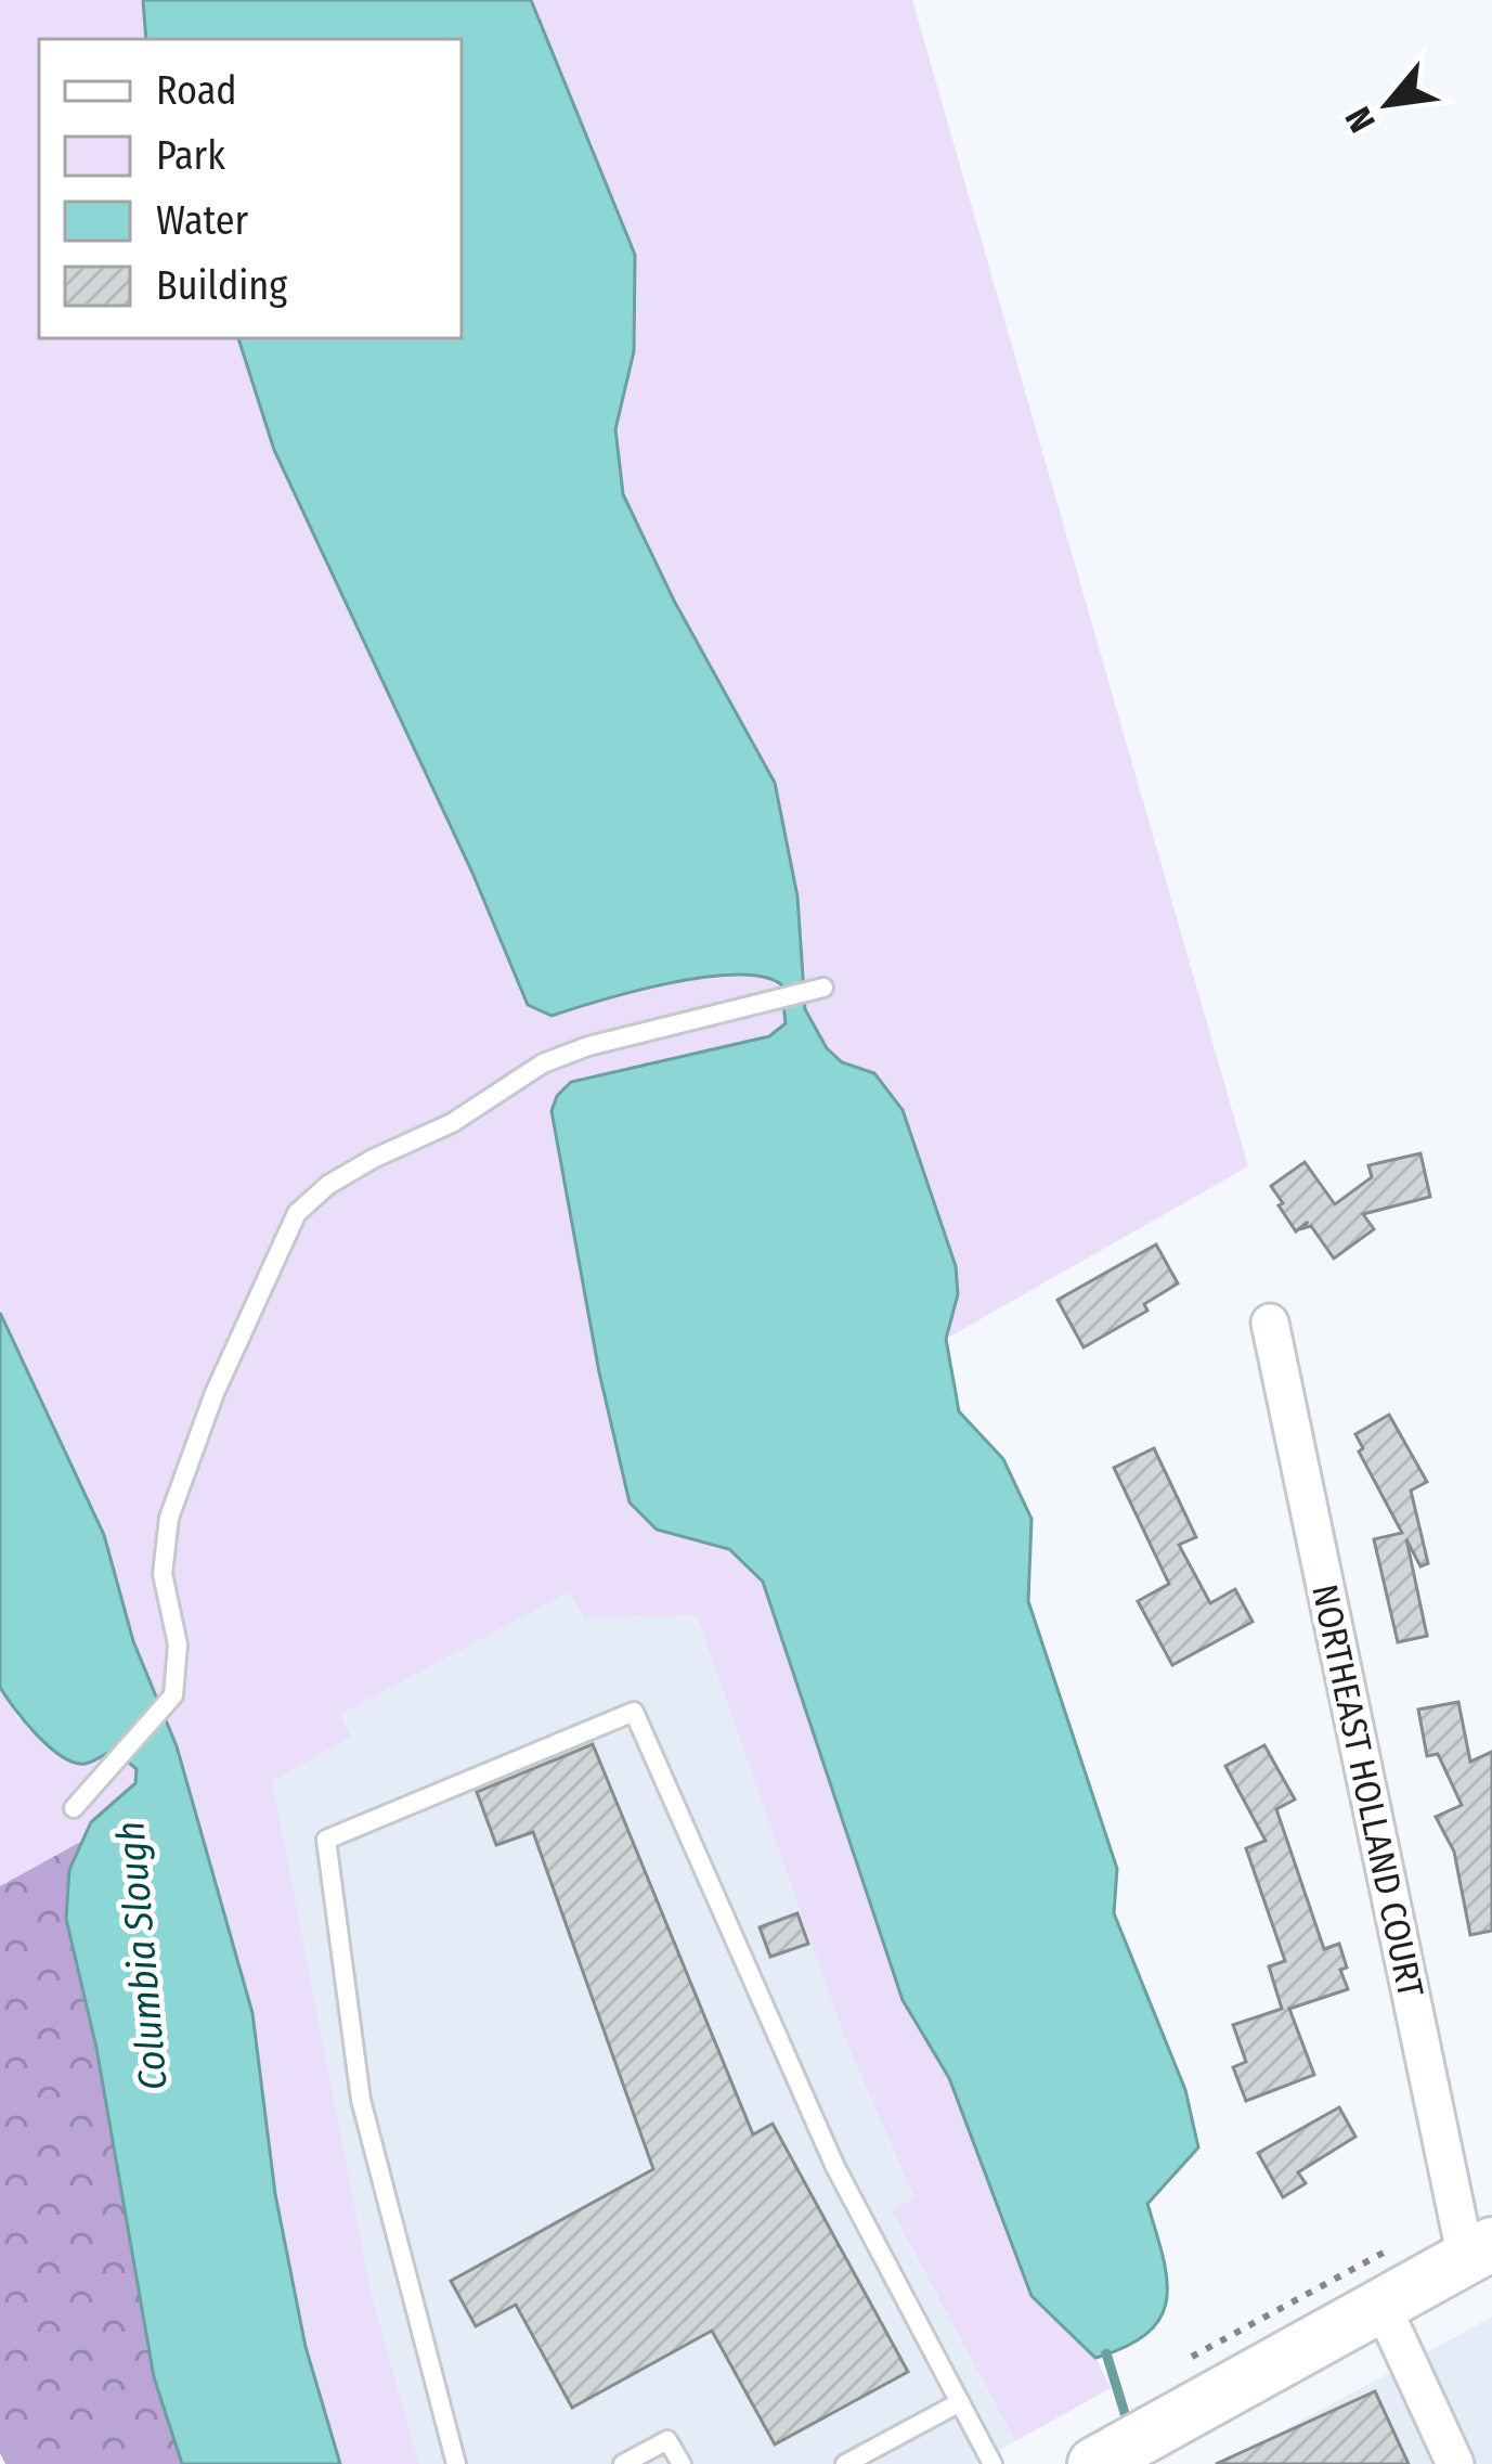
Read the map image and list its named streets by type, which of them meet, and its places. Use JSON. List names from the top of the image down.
{
  "streets": {
    "street": ["NORTHEAST HOLLAND COURT"]
  },
  "water": ["Columbia Slough"],
  "legend": [
    "Road",
    "Park",
    "Water",
    "Building"
  ],
  "north": "bottom left"
}
